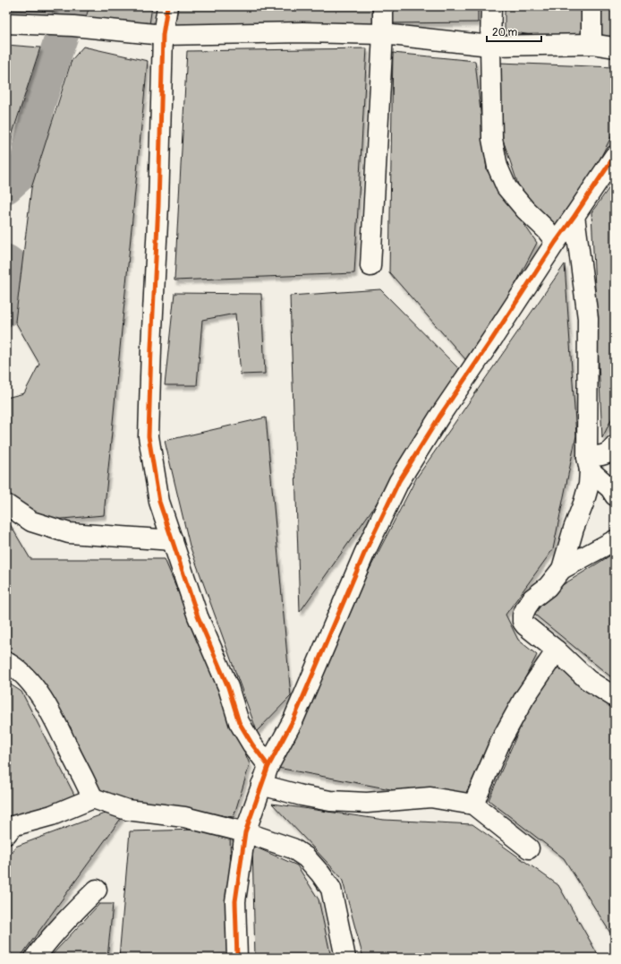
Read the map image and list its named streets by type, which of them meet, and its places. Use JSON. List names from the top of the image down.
{
  "scale_bar": "20 m"
}
